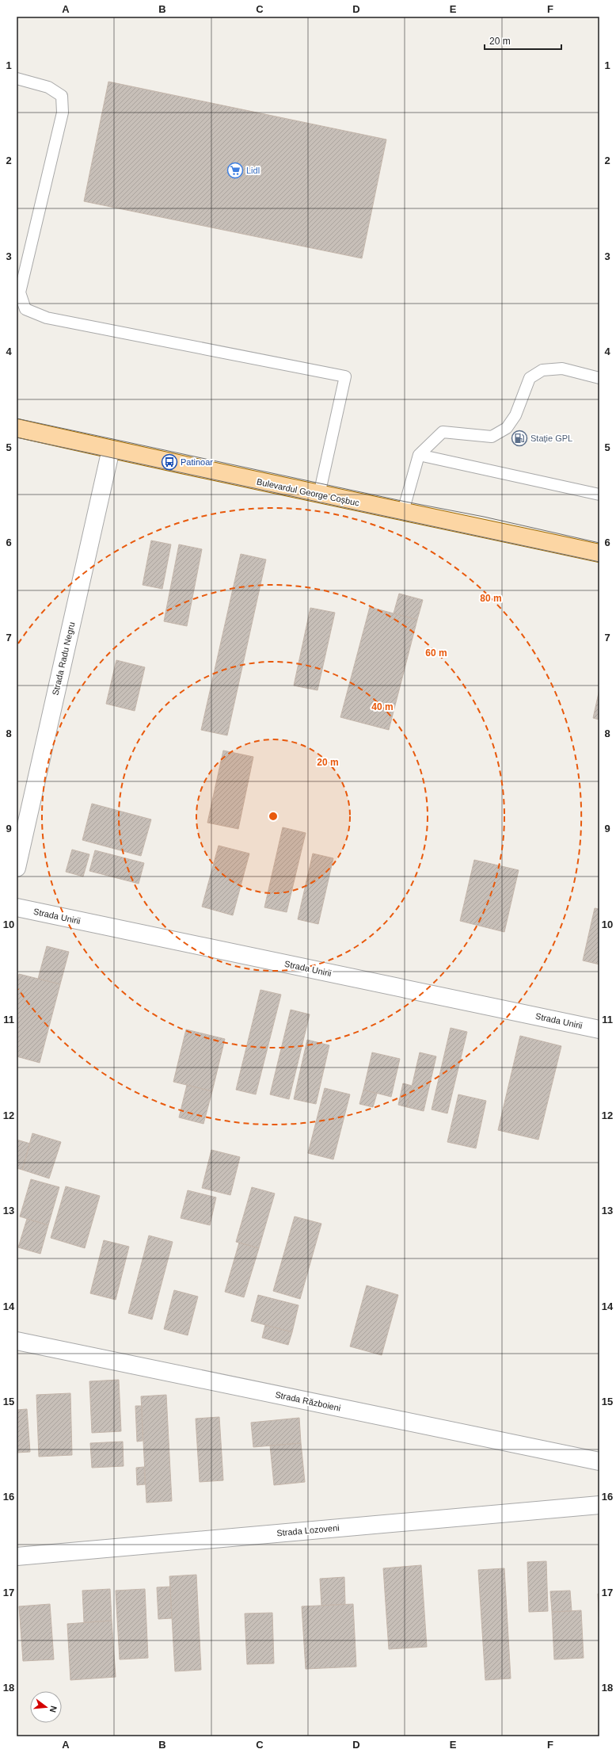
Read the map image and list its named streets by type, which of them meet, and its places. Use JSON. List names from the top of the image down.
{
  "streets": {
    "main road": ["Bulevardul George Coșbuc"],
    "street": [
      "Strada Radu Negru",
      "Strada Unirii",
      "Strada Războieni",
      "Strada Lozoveni"
    ]
  },
  "crossings": [
    ["Bulevardul George Coșbuc", "Strada Radu Negru"]
  ],
  "places": {
    "supermarket": ["Lidl"],
    "fuel station": ["Stație GPL"],
    "bus stop": ["Patinoar"]
  },
  "scale_bar": "20 m",
  "north": "right",
  "grid": {
    "columns": [
      "A",
      "B",
      "C",
      "D",
      "E",
      "F"
    ],
    "rows": [
      "1",
      "2",
      "3",
      "4",
      "5",
      "6",
      "7",
      "8",
      "9",
      "10",
      "11",
      "12",
      "13",
      "14",
      "15",
      "16",
      "17",
      "18"
    ]
  },
  "rings": [
    "80 m",
    "60 m",
    "40 m",
    "20 m"
  ]
}
